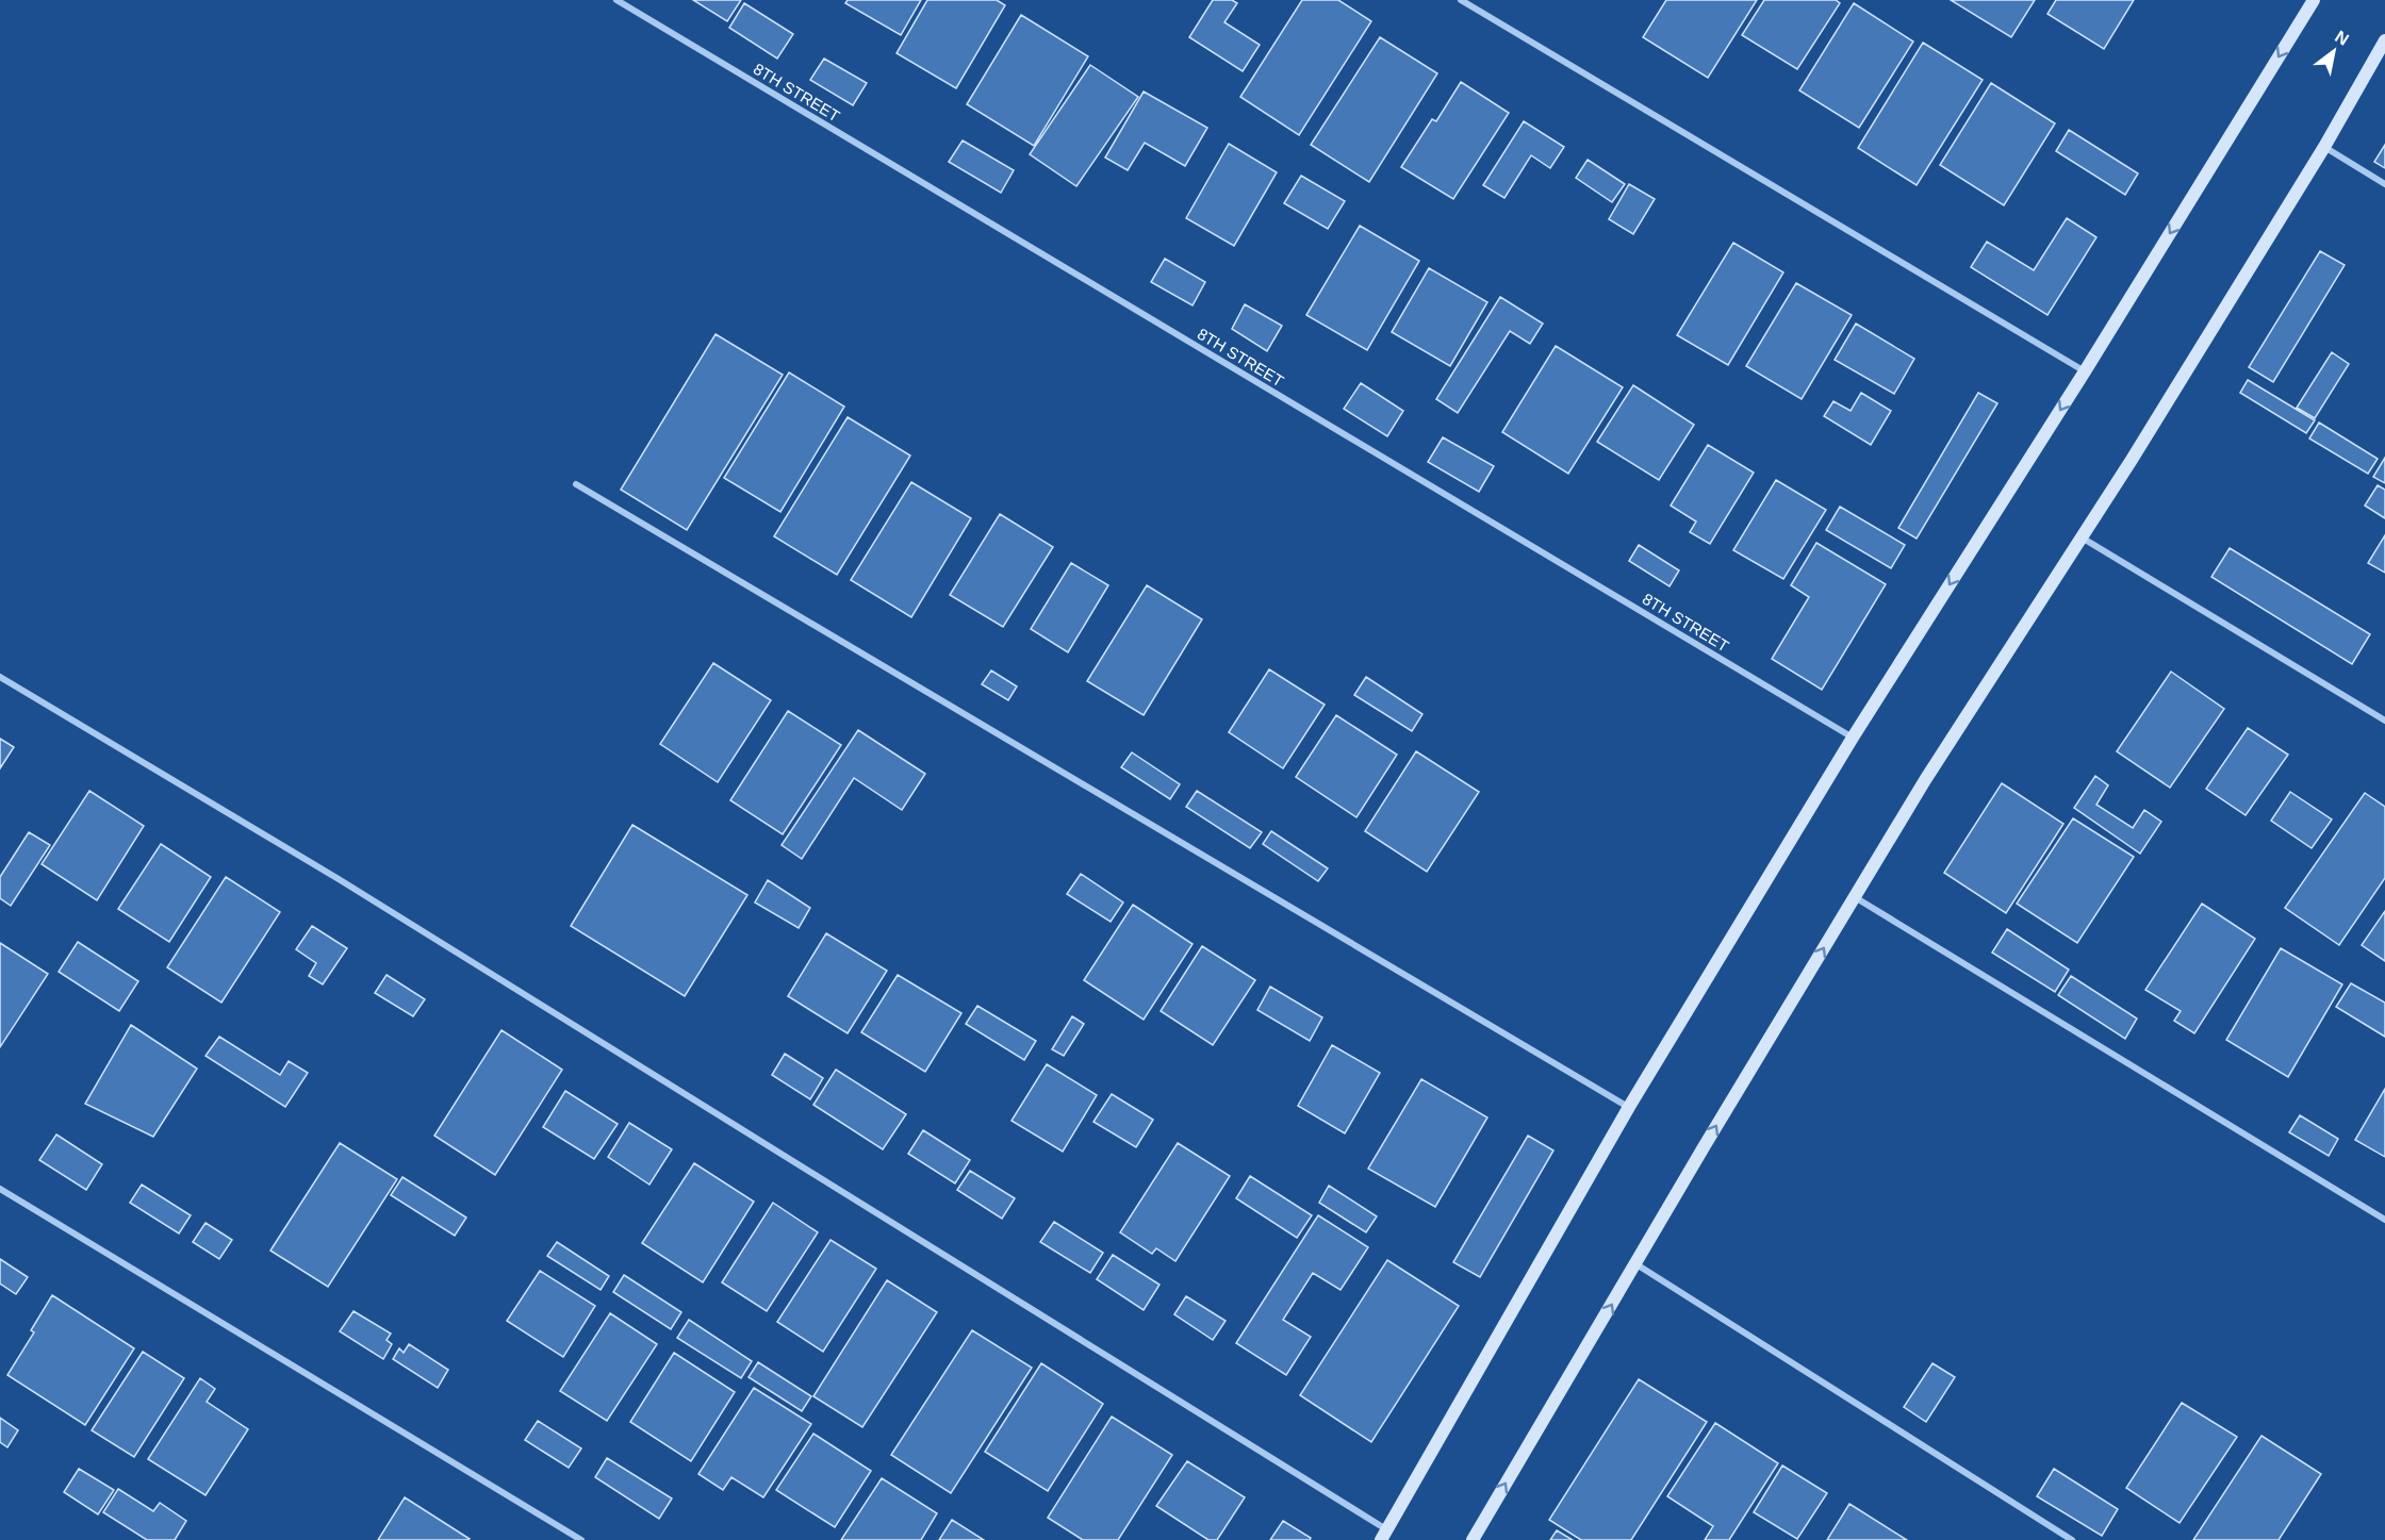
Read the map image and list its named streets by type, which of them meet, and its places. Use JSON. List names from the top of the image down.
{
  "streets": {
    "street": ["8TH STREET"]
  },
  "north": "top right"
}
